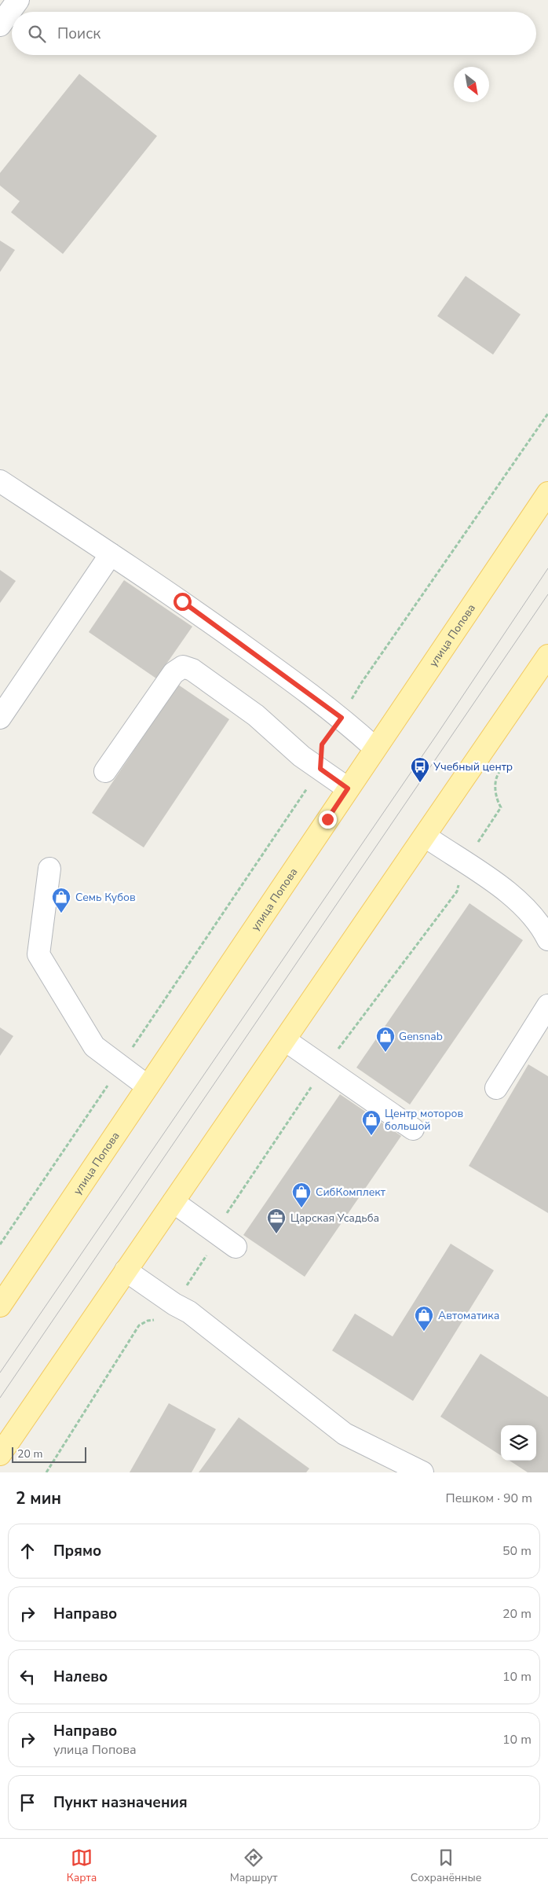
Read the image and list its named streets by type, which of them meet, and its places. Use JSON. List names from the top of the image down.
{
  "streets": {
    "main road": ["улица Попова"]
  },
  "places": {
    "bus stop": ["Учебный центр"],
    "shop": [
      "Семь Кубов",
      "Gensnab",
      "Центр моторов большой",
      "СибКомплект",
      "Автоматика"
    ],
    "office": ["Царская Усадьба"]
  },
  "scale_bar": "20 m",
  "north": "bottom right",
  "page": {
    "search": "Поиск",
    "scale": "20 m",
    "heading": ["2 мин", "Пешком · 90 m"],
    "list": [
      ["Прямо", "50 m"],
      ["Направо", "20 m"],
      ["Налево", "10 m"],
      ["Направо", "улица Попова", "10 m"],
      "Пункт назначения"
    ],
    "nav": ["Карта", "Маршрут", "Сохранённые"]
  }
}
